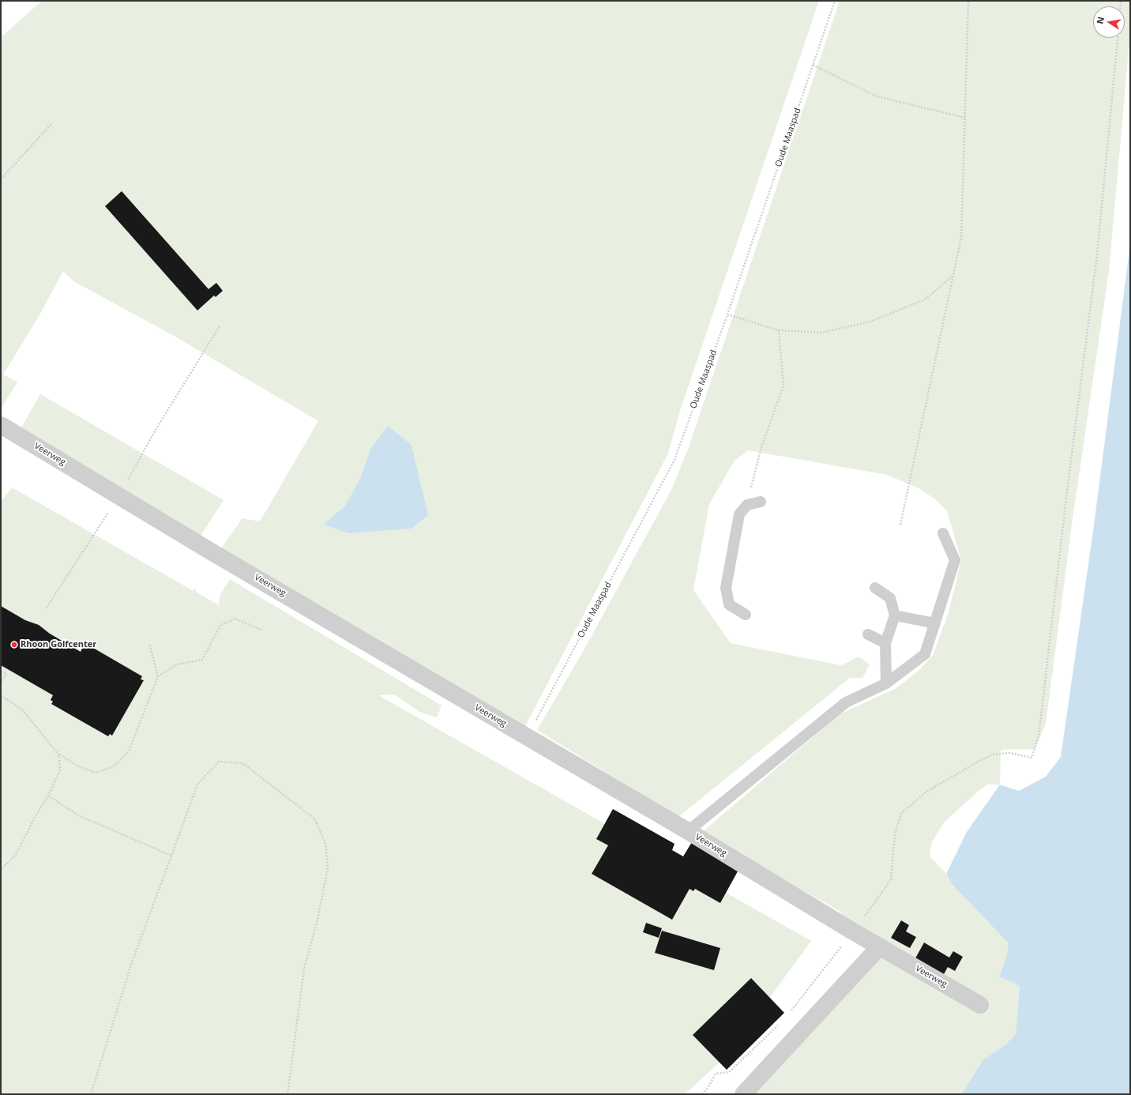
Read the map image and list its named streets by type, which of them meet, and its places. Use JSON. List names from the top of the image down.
{
  "streets": {
    "street": ["Veerweg"],
    "path": ["Oude Maaspad"]
  },
  "crossings": [
    ["Oude Maaspad", "Veerweg"]
  ],
  "places": ["Rhoon Golfcenter"],
  "north": "left"
}
